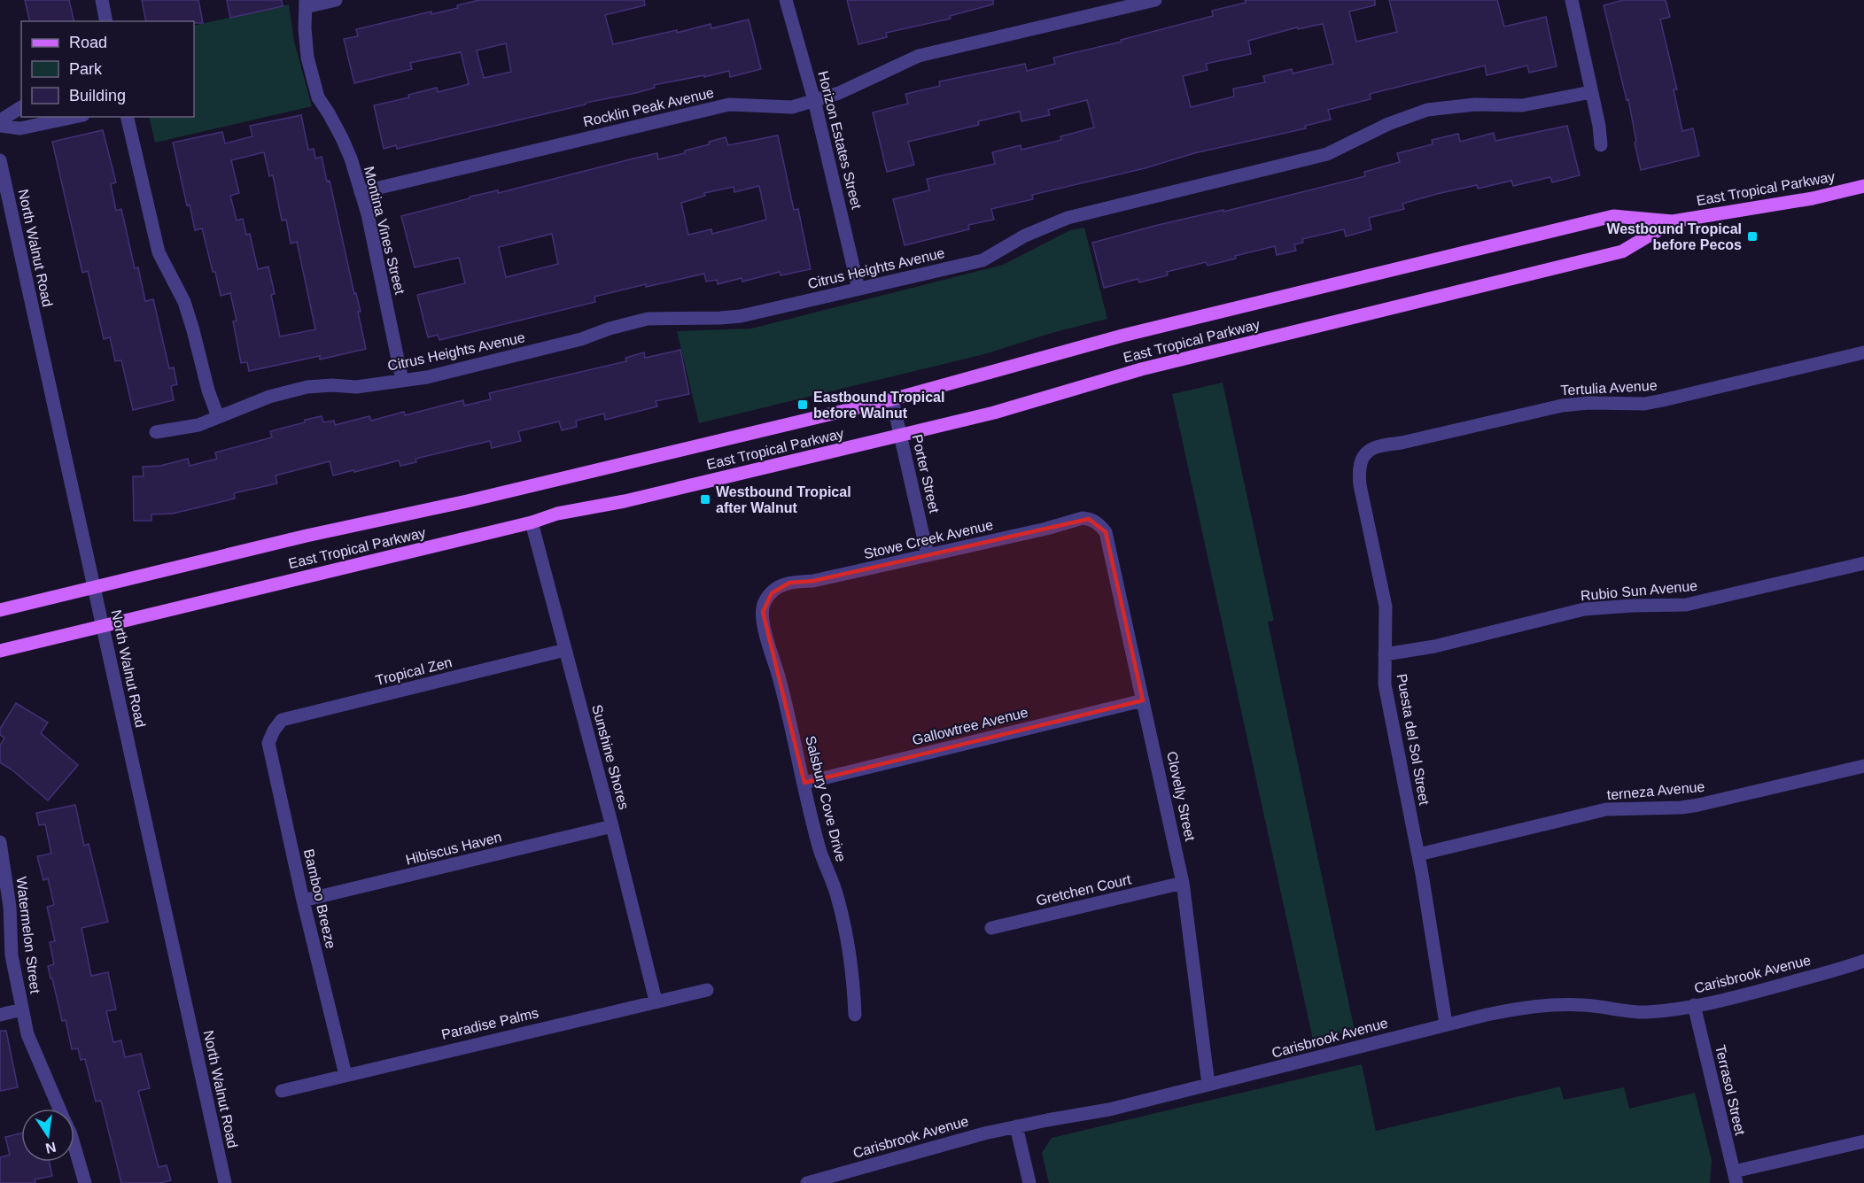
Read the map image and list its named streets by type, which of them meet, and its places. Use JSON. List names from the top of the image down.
{
  "streets": {
    "main road": ["East Tropical Parkway"],
    "street": [
      "Rocklin Peak Avenue",
      "Horizon Estates Street",
      "Montina Vines Street",
      "North Walnut Road",
      "Citrus Heights Avenue",
      "Tertulia Avenue",
      "Porter Street",
      "Stowe Creek Avenue",
      "Rubio Sun Avenue",
      "Tropical Zen",
      "Gallowtree Avenue",
      "Puesta del Sol Street",
      "Sunshine Shores",
      "terneza Avenue",
      "Clovelly Street",
      "Salsbury Cove Drive",
      "Hibiscus Haven",
      "Gretchen Court",
      "Bamboo Breeze",
      "Watermelon Street",
      "Carisbrook Avenue",
      "Paradise Palms",
      "Terrasol Street"
    ]
  },
  "crossings": [
    ["Rocklin Peak Avenue", "Horizon Estates Street"],
    ["Rocklin Peak Avenue", "Montina Vines Street"],
    ["Horizon Estates Street", "Citrus Heights Avenue"],
    ["East Tropical Parkway", "North Walnut Road"],
    ["East Tropical Parkway", "Porter Street"],
    ["East Tropical Parkway", "Sunshine Shores"],
    ["Montina Vines Street", "Citrus Heights Avenue"],
    ["Tertulia Avenue", "Puesta del Sol Street"],
    ["Porter Street", "Stowe Creek Avenue"],
    ["Stowe Creek Avenue", "Clovelly Street"],
    ["Stowe Creek Avenue", "Salsbury Cove Drive"],
    ["Rubio Sun Avenue", "Puesta del Sol Street"],
    ["Tropical Zen", "Sunshine Shores"],
    ["Tropical Zen", "Bamboo Breeze"],
    ["Gallowtree Avenue", "Clovelly Street"],
    ["Gallowtree Avenue", "Salsbury Cove Drive"],
    ["Puesta del Sol Street", "terneza Avenue"],
    ["Puesta del Sol Street", "Carisbrook Avenue"],
    ["Sunshine Shores", "Hibiscus Haven"],
    ["Sunshine Shores", "Paradise Palms"],
    ["Clovelly Street", "Gretchen Court"],
    ["Clovelly Street", "Carisbrook Avenue"],
    ["Hibiscus Haven", "Bamboo Breeze"],
    ["Bamboo Breeze", "Paradise Palms"],
    ["Carisbrook Avenue", "Terrasol Street"]
  ],
  "places": {
    "transit": ["Westbound Tropical before Pecos", "Eastbound Tropical before Walnut", "Westbound Tropical after Walnut"]
  },
  "legend": ["Road", "Park", "Building"],
  "north": "bottom"
}
